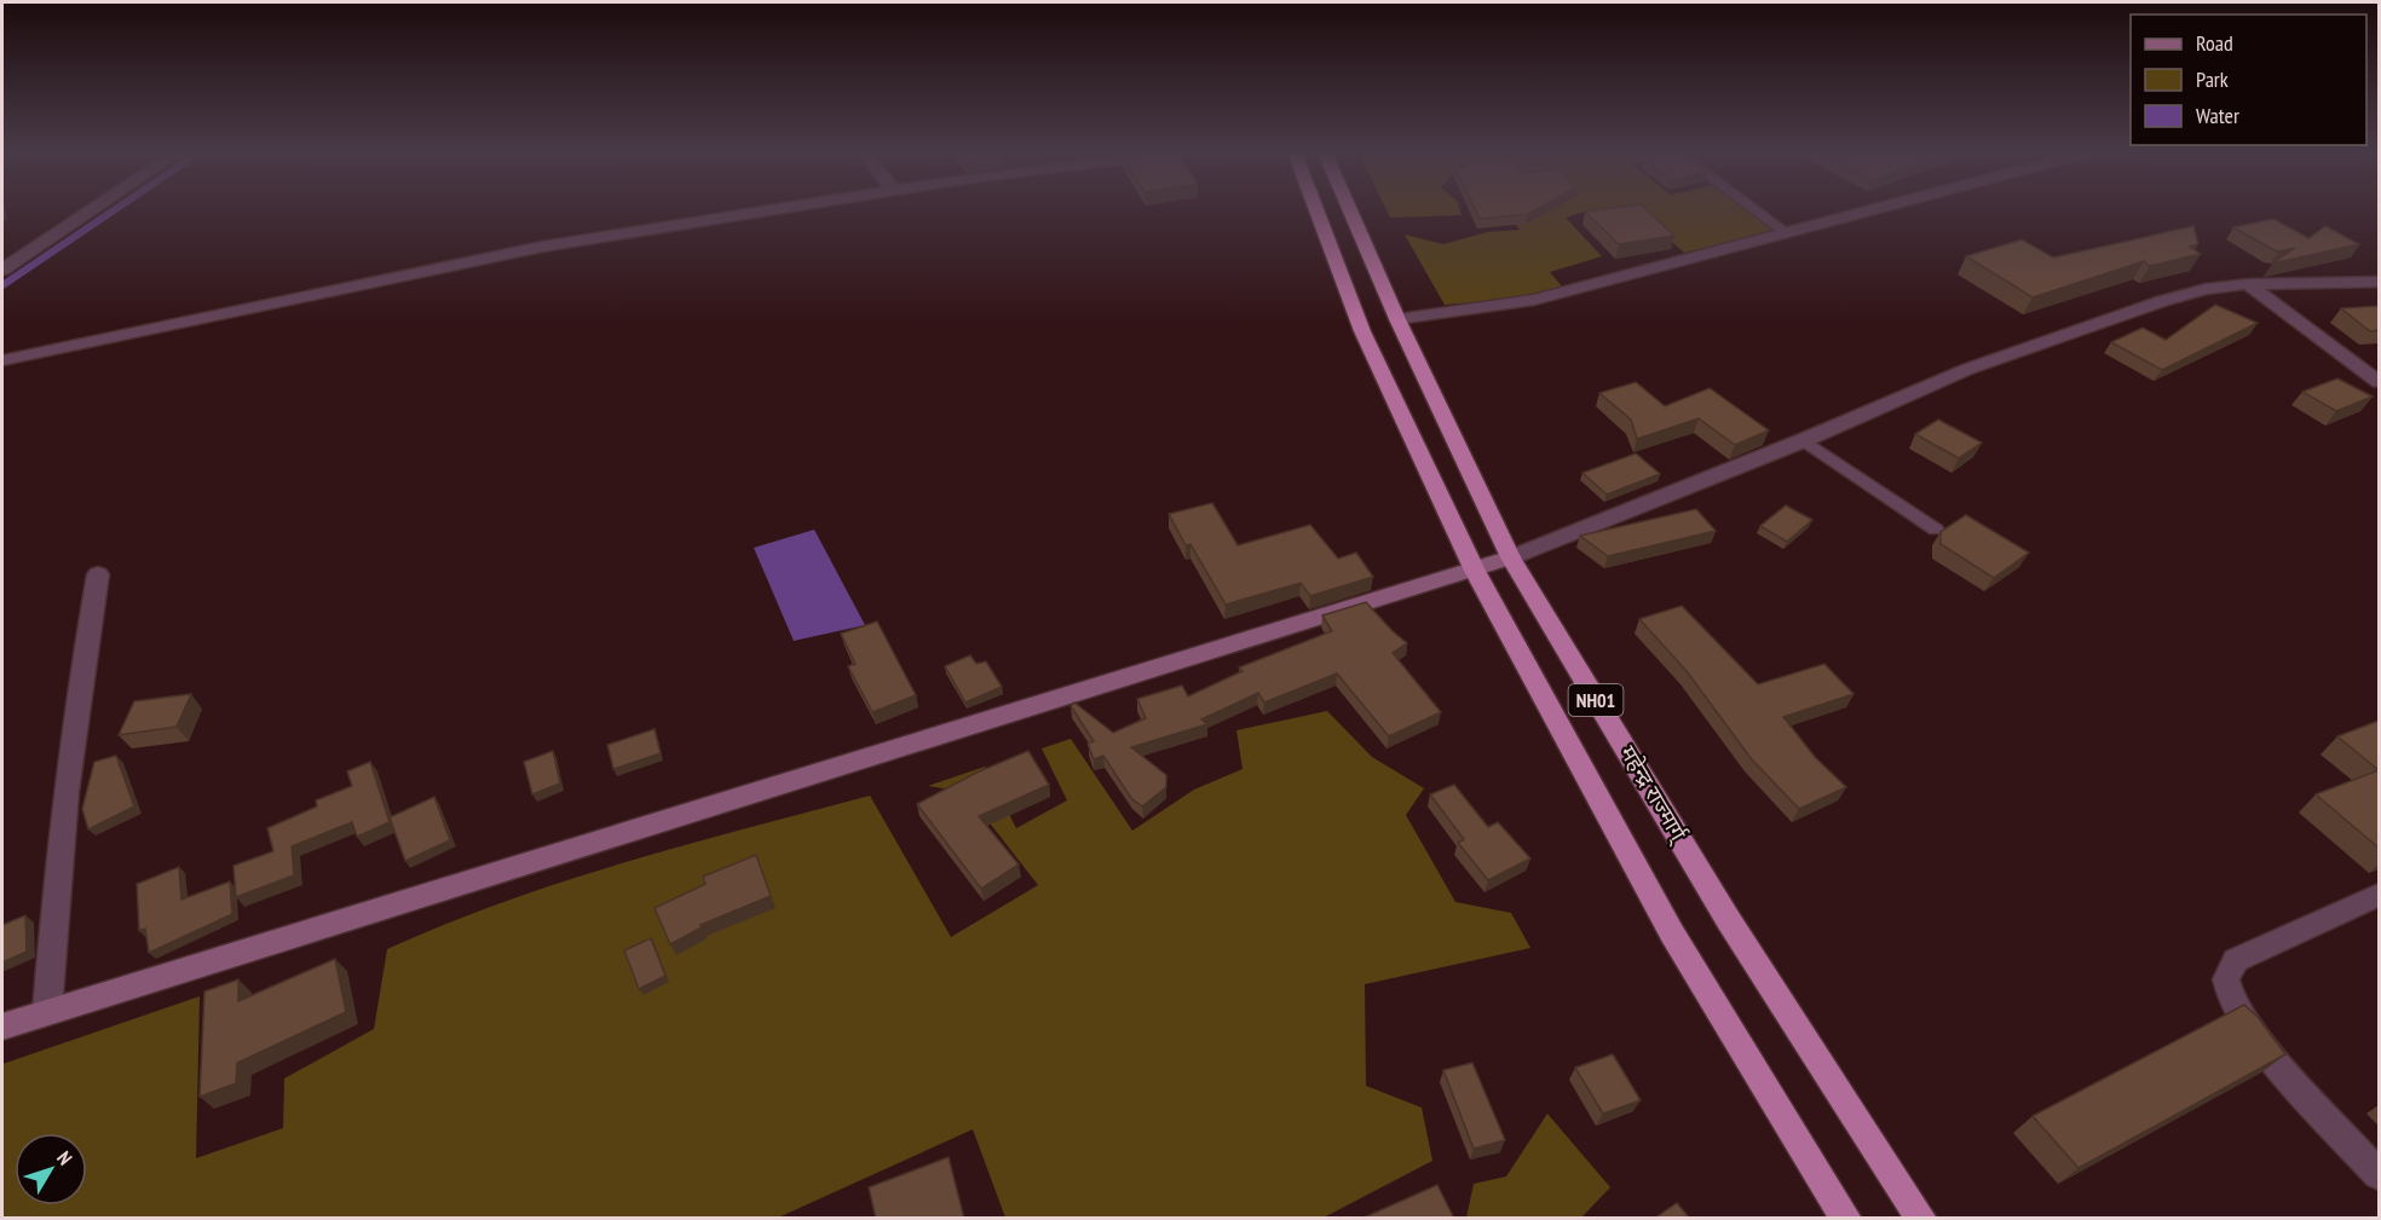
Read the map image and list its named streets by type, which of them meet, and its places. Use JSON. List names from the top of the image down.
{
  "streets": {
    "highway": ["NH01", "महेन्द्र राज्मार्ग्"]
  },
  "legend": ["Road", "Park", "Water"],
  "north": "top right"
}
